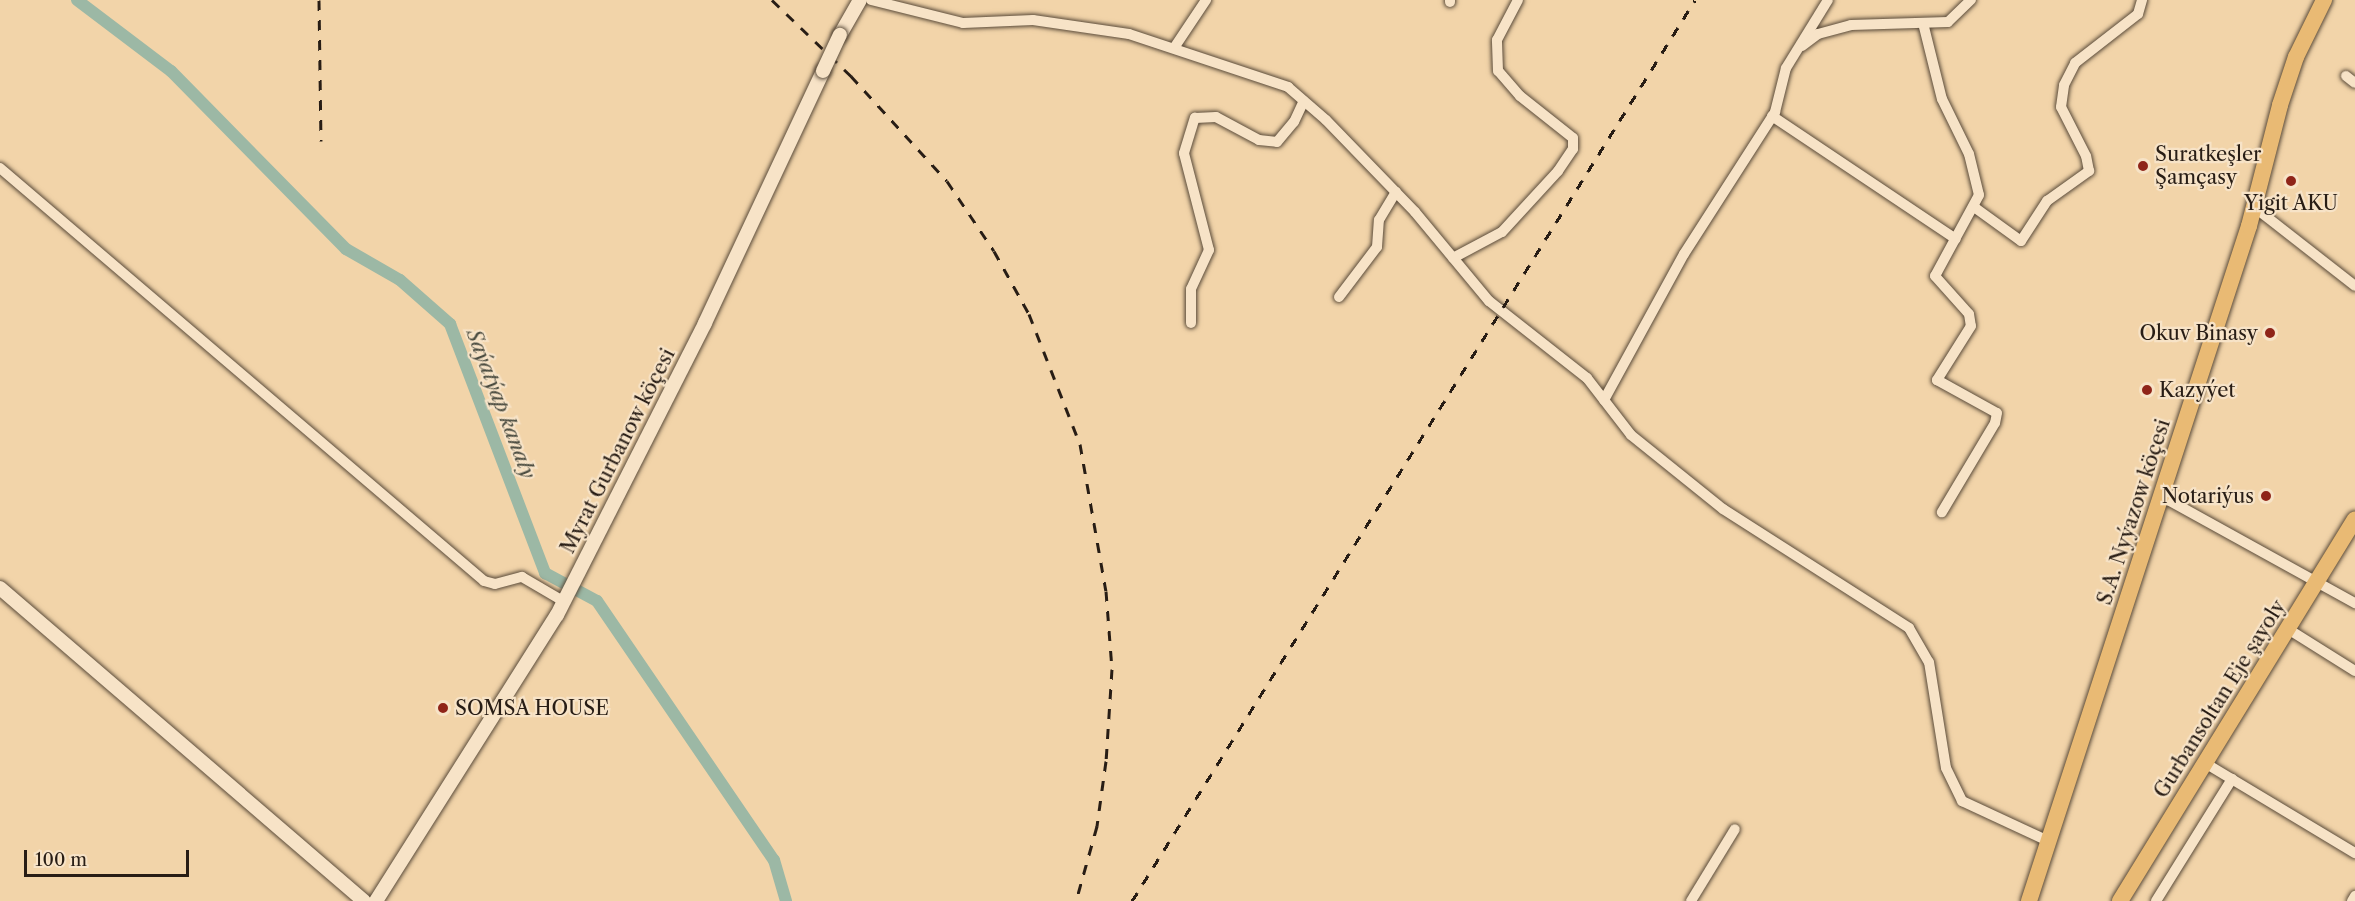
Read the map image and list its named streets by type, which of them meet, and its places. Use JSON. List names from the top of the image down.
{
  "streets": {
    "main road": ["S.A. Nyýazow köçesi", "Gurbansoltan Eje şayoly"],
    "street": ["Myrat Gurbanow köçesi"]
  },
  "water": ["Saýatýap kanaly"],
  "places": [
    "Suratkeşler Şamçasy",
    "Yigit AKU",
    "Okuv Binasy",
    "Kazyýet",
    "Notariýus",
    "SOMSA HOUSE"
  ],
  "scale_bar": "100 m"
}
